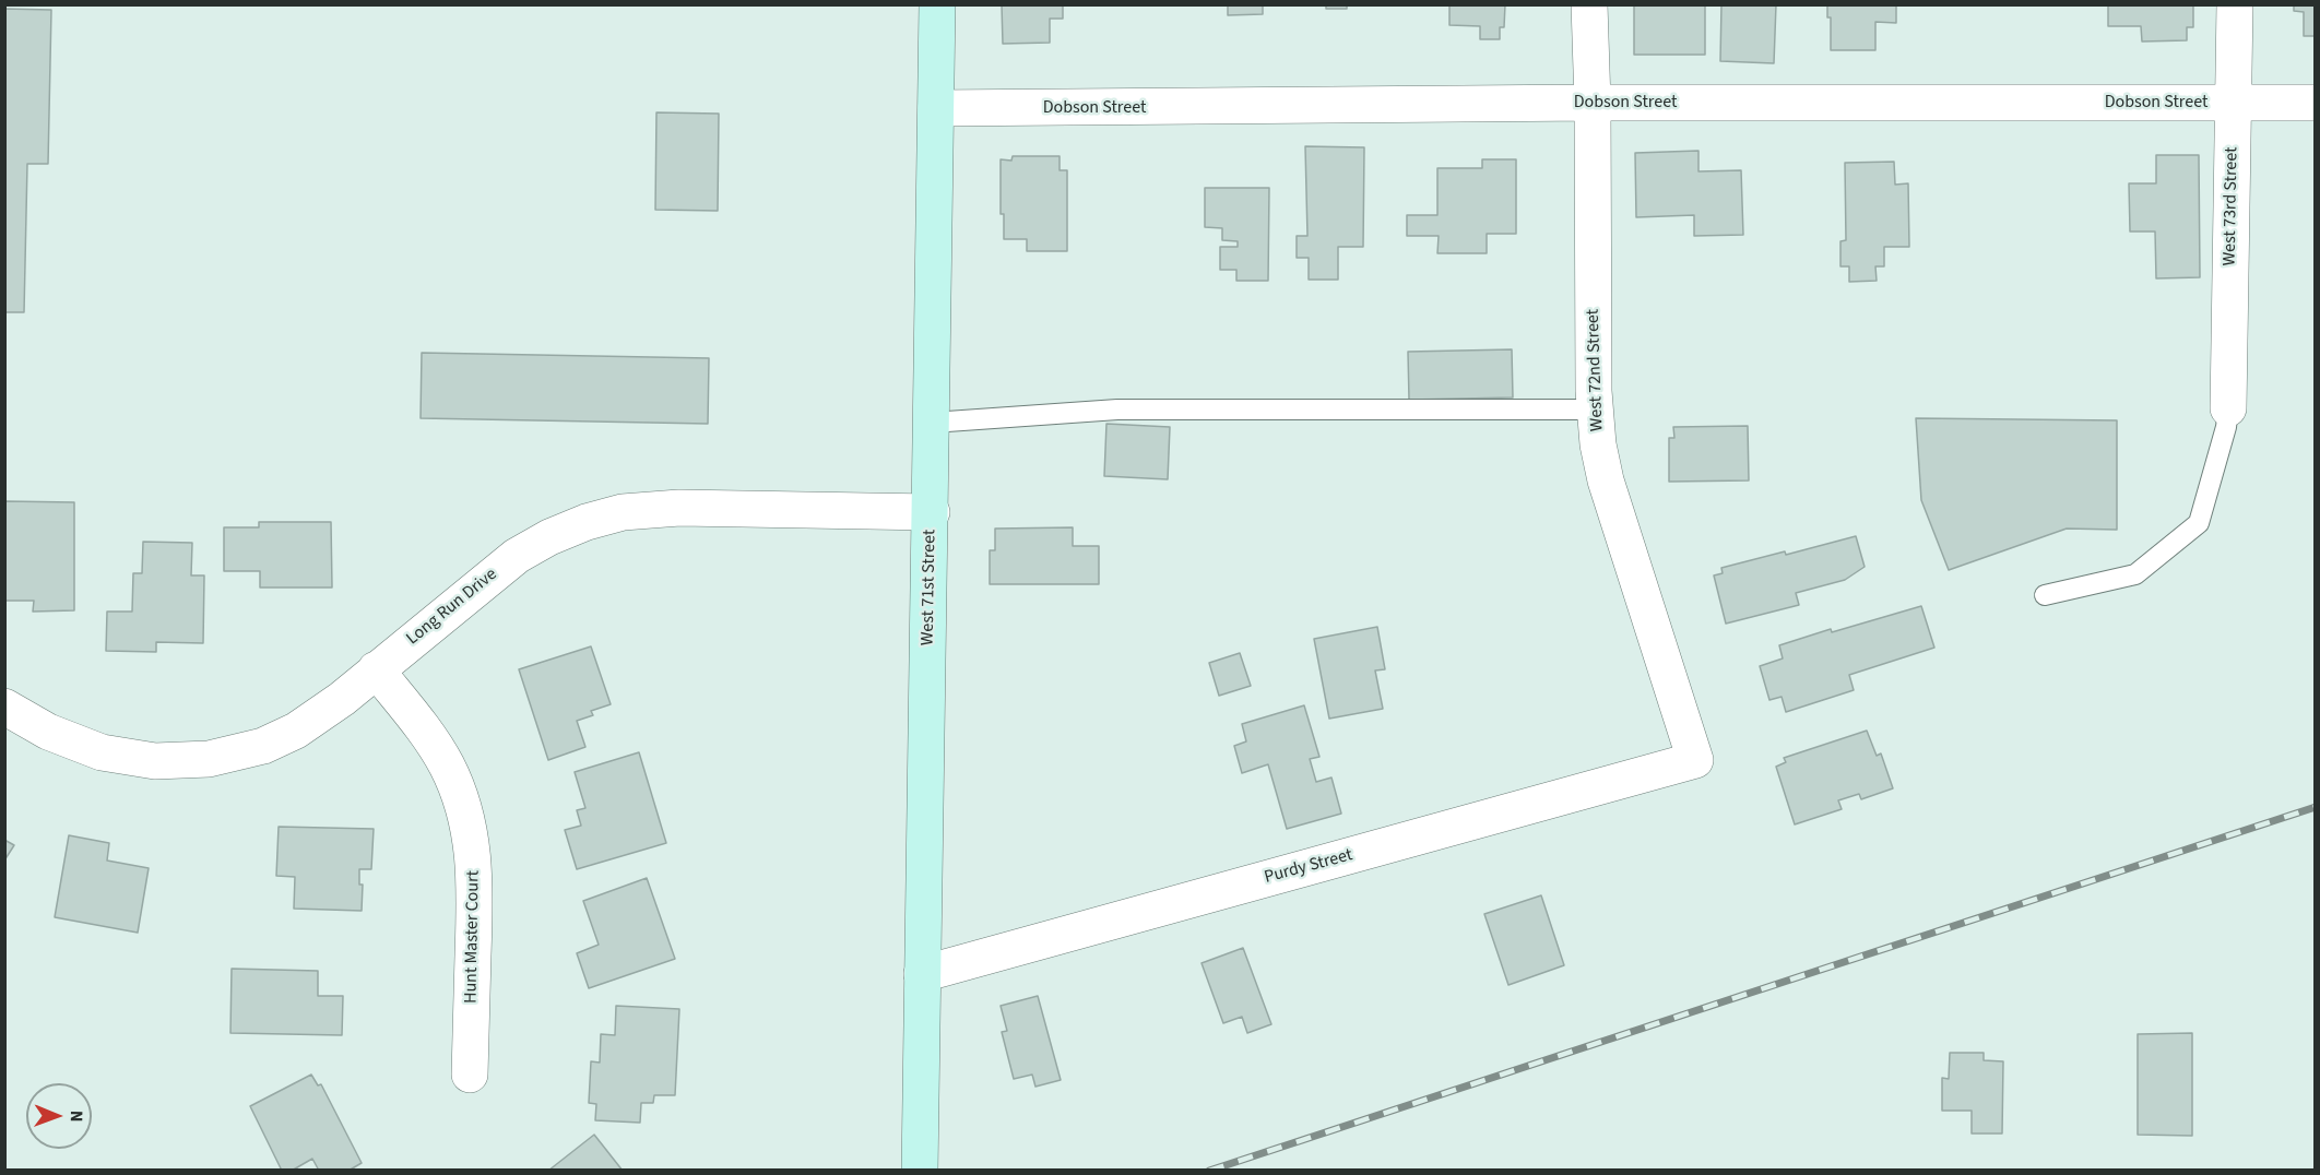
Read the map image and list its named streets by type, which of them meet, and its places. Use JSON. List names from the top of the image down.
{
  "streets": {
    "main road": ["West 71st Street"],
    "street": [
      "Dobson Street",
      "West 73rd Street",
      "West 72nd Street",
      "Long Run Drive",
      "Purdy Street",
      "Hunt Master Court"
    ]
  },
  "crossings": [
    ["Dobson Street", "West 73rd Street"],
    ["Dobson Street", "West 72nd Street"],
    ["Dobson Street", "West 71st Street"],
    ["West 72nd Street", "Purdy Street"],
    ["West 71st Street", "Long Run Drive"],
    ["West 71st Street", "Purdy Street"],
    ["Long Run Drive", "Hunt Master Court"]
  ],
  "north": "right"
}
